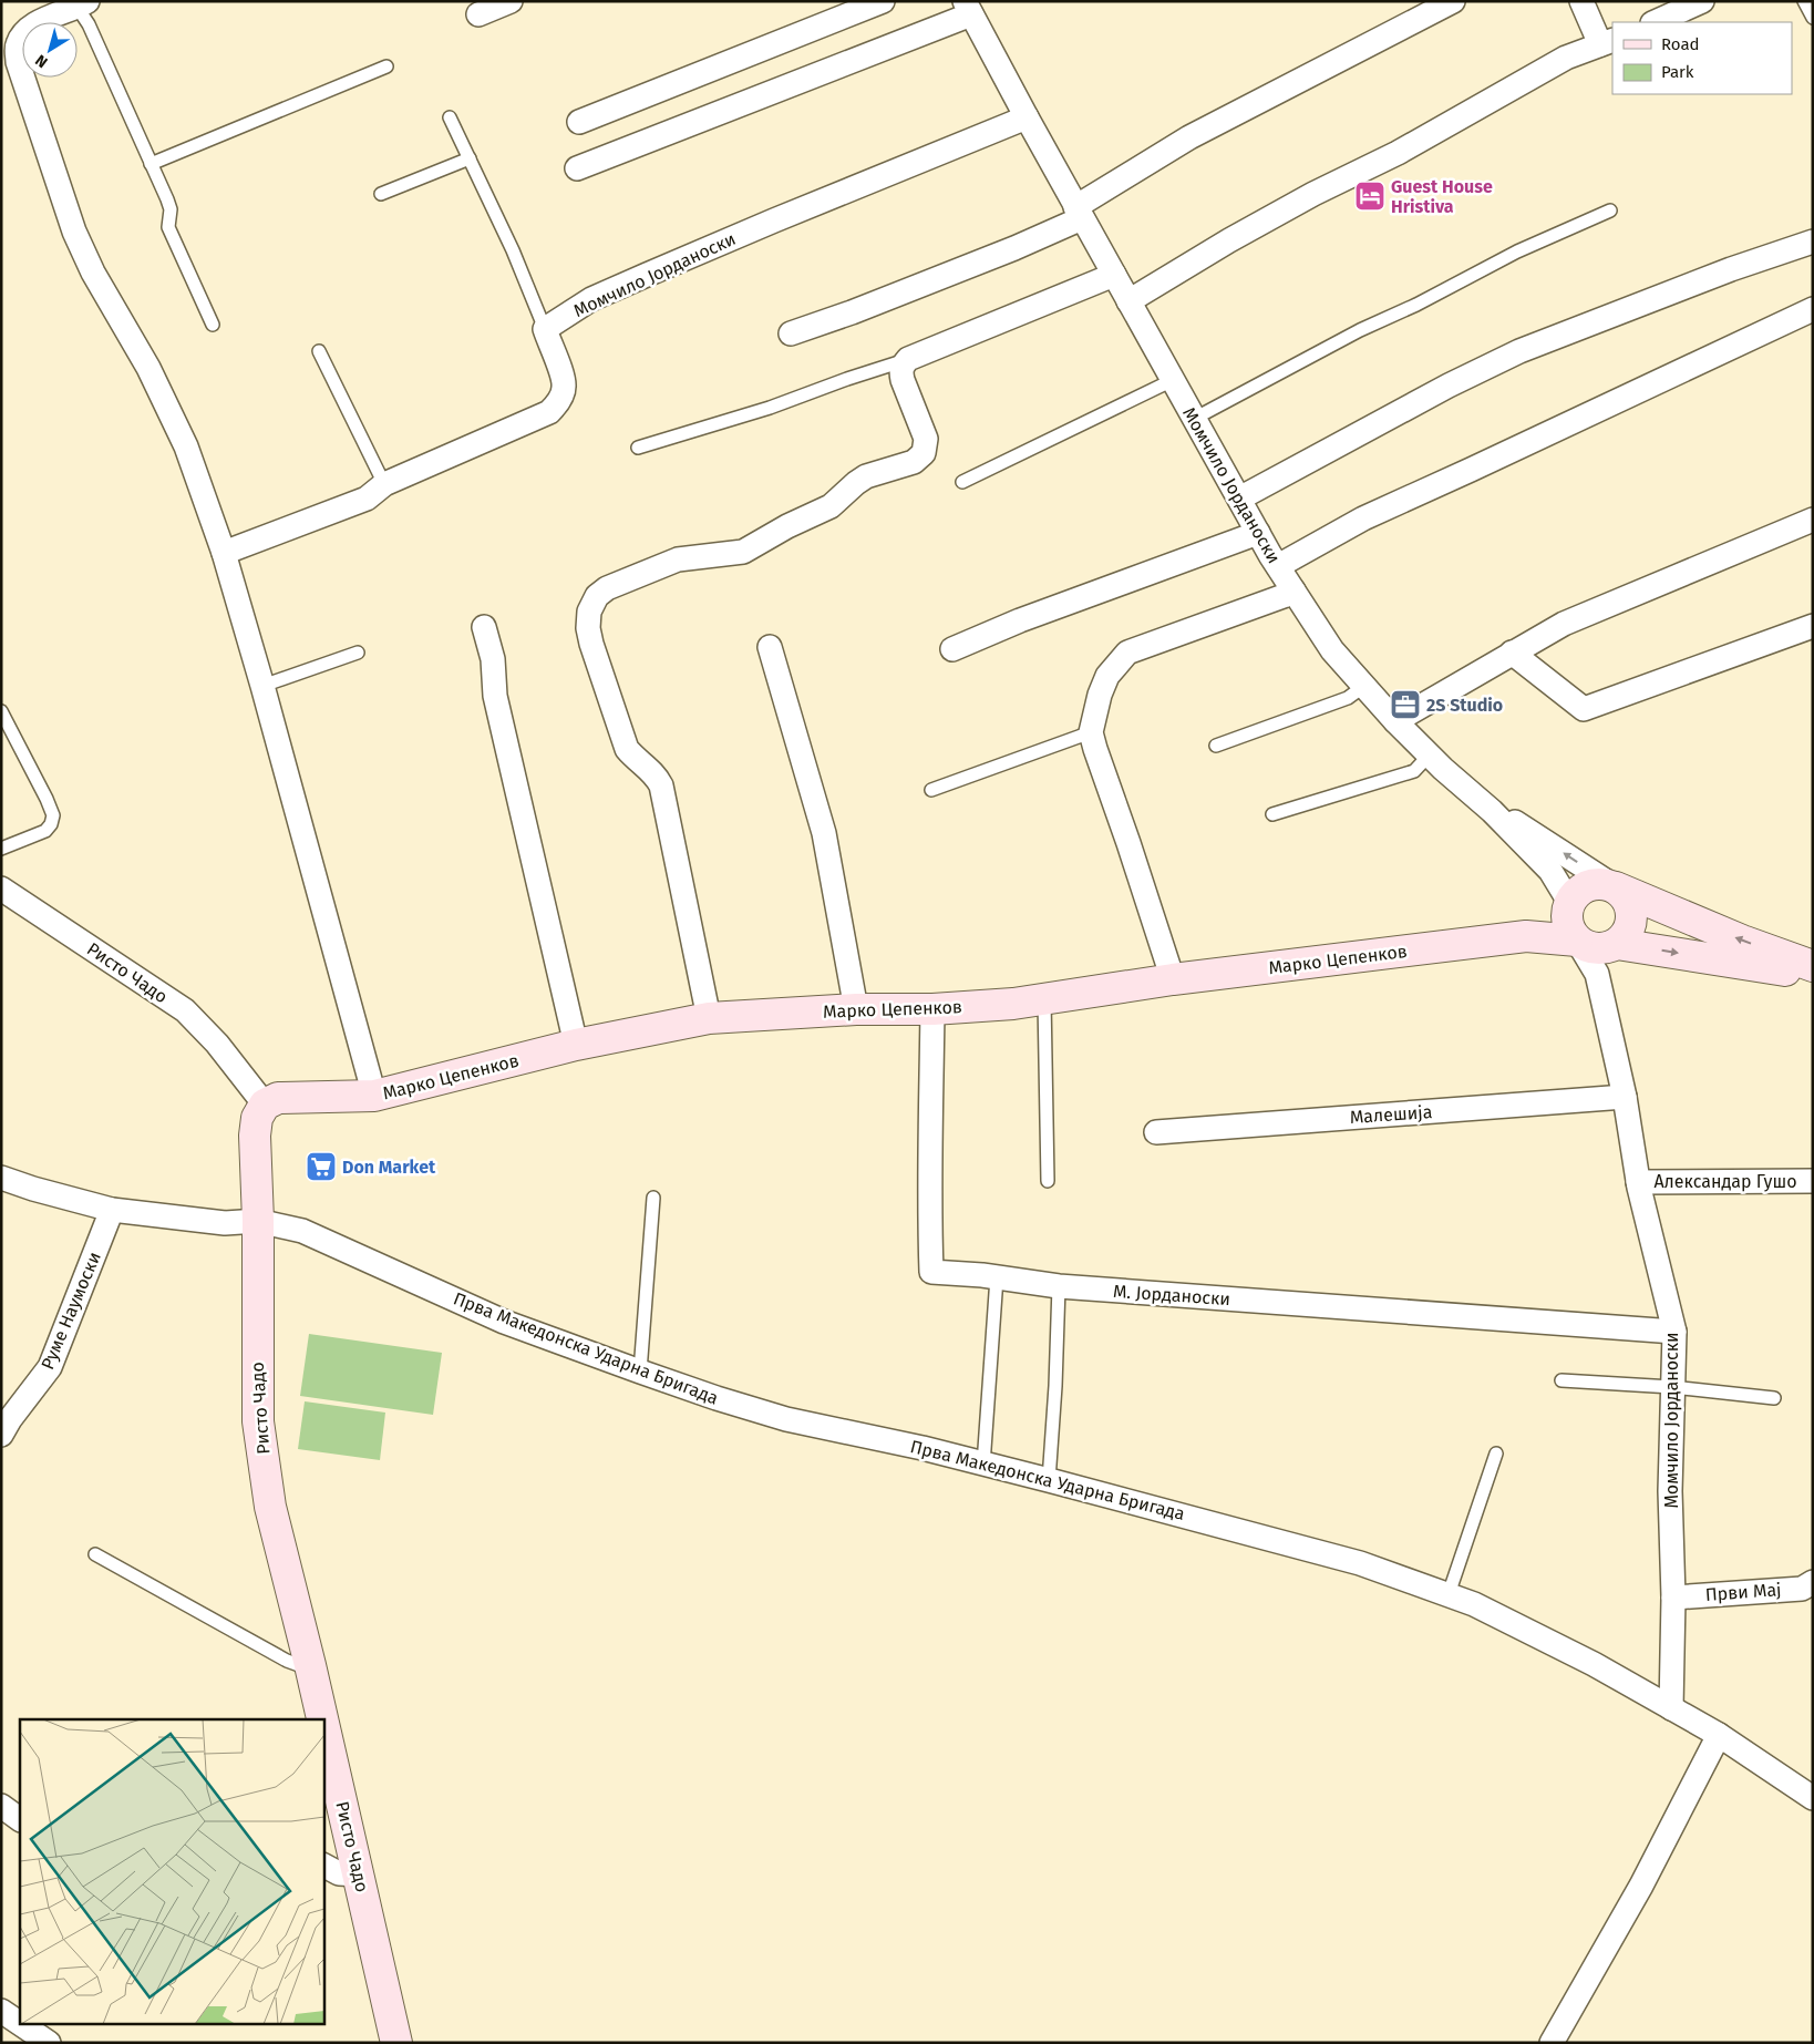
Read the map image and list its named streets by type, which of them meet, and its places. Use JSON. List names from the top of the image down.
{
  "streets": {
    "street": [
      "Момчило Јорданоски",
      "Марко Цепенков",
      "Ристо Чадо",
      "Малешија",
      "Александар Гушо",
      "М. Јорданоски",
      "Руме Наумоски",
      "Прва Македонска Ударна Бригада",
      "Први Мај"
    ]
  },
  "crossings": [
    ["Момчило Јорданоски", "Малешија"],
    ["Момчило Јорданоски", "Александар Гушо"],
    ["Момчило Јорданоски", "М. Јорданоски"],
    ["Момчило Јорданоски", "Прва Македонска Ударна Бригада"],
    ["Момчило Јорданоски", "Први Мај"],
    ["Марко Цепенков", "Ристо Чадо"],
    ["Марко Цепенков", "М. Јорданоски"],
    ["Ристо Чадо", "Прва Македонска Ударна Бригада"],
    ["Руме Наумоски", "Прва Македонска Ударна Бригада"]
  ],
  "places": {
    "hotel": ["Guest House Hristiva"],
    "office": ["2S Studio"],
    "supermarket": ["Don Market"]
  },
  "legend": ["Road", "Park"],
  "north": "bottom left"
}
